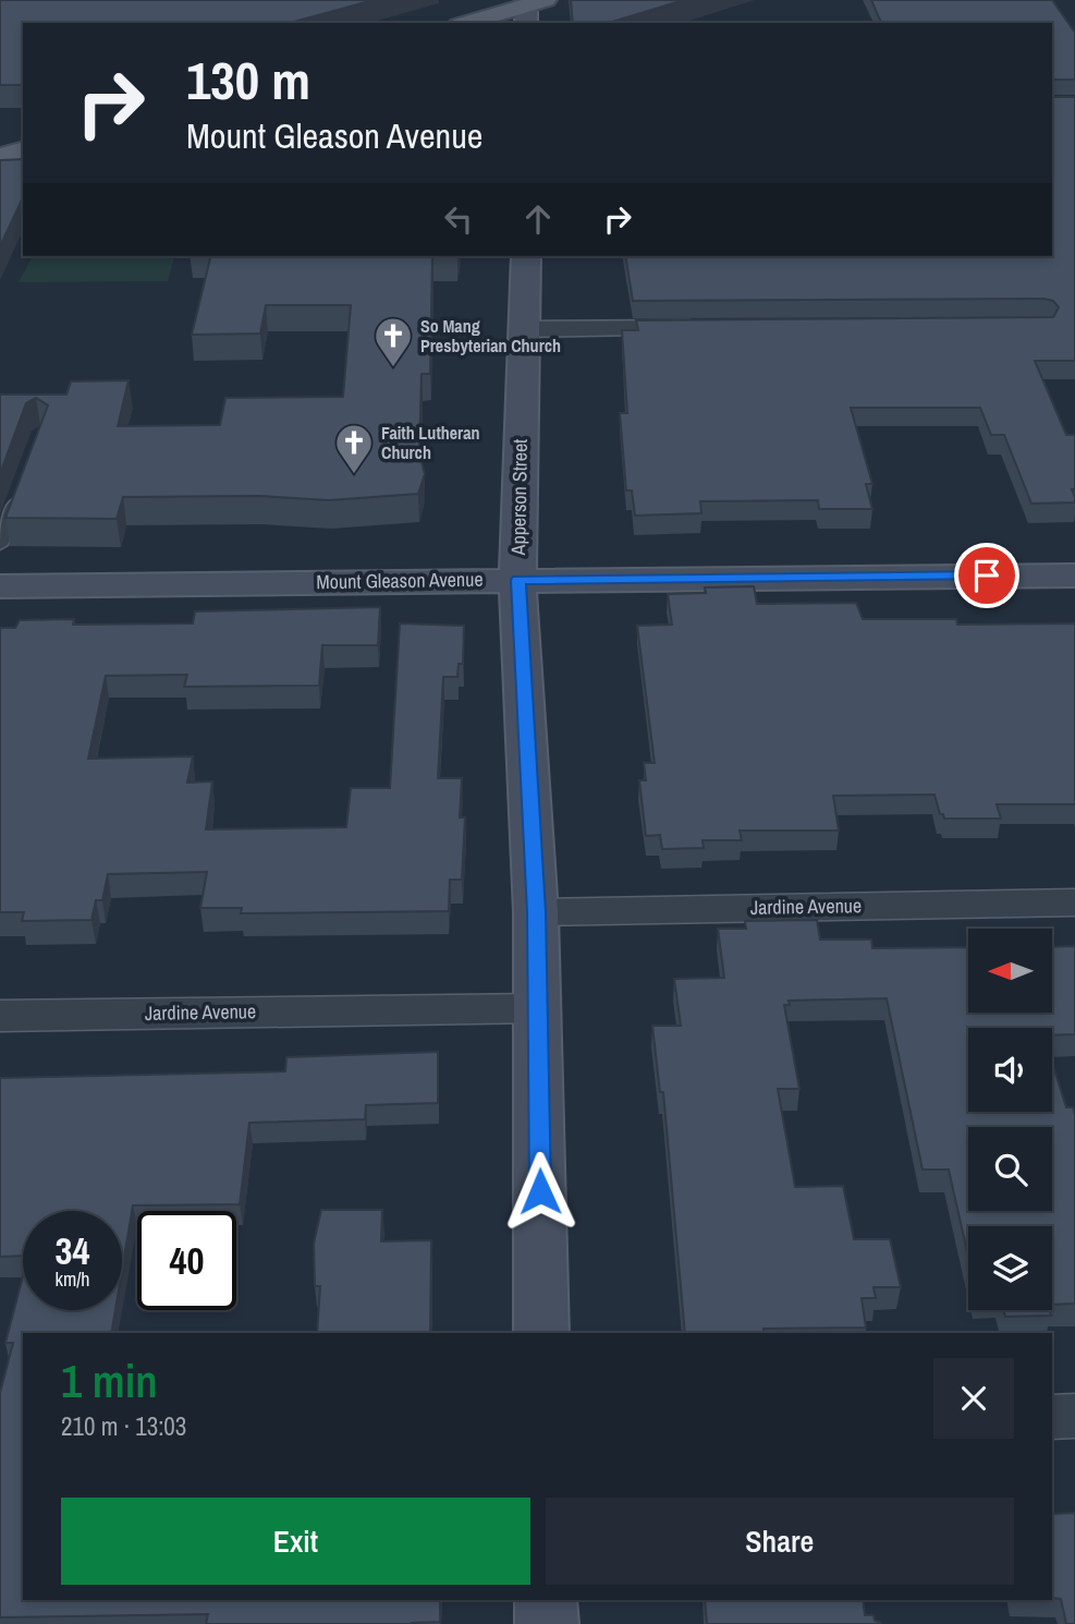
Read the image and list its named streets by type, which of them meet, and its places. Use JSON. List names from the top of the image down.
{
  "streets": {
    "street": ["Apperson Street", "Mount Gleason Avenue", "Jardine Avenue"]
  },
  "crossings": [
    ["Apperson Street", "Mount Gleason Avenue"],
    ["Apperson Street", "Jardine Avenue"]
  ],
  "places": {
    "church": ["So Mang Presbyterian Church", "Faith Lutheran Church"]
  },
  "north": "left",
  "page": {
    "turn": ["130 m", "Mount Gleason Avenue"],
    "speed": "34 km/h",
    "limit": "40",
    "heading": ["1 min", "210 m · 13:03"],
    "buttons": ["Exit", "Share"]
  }
}
